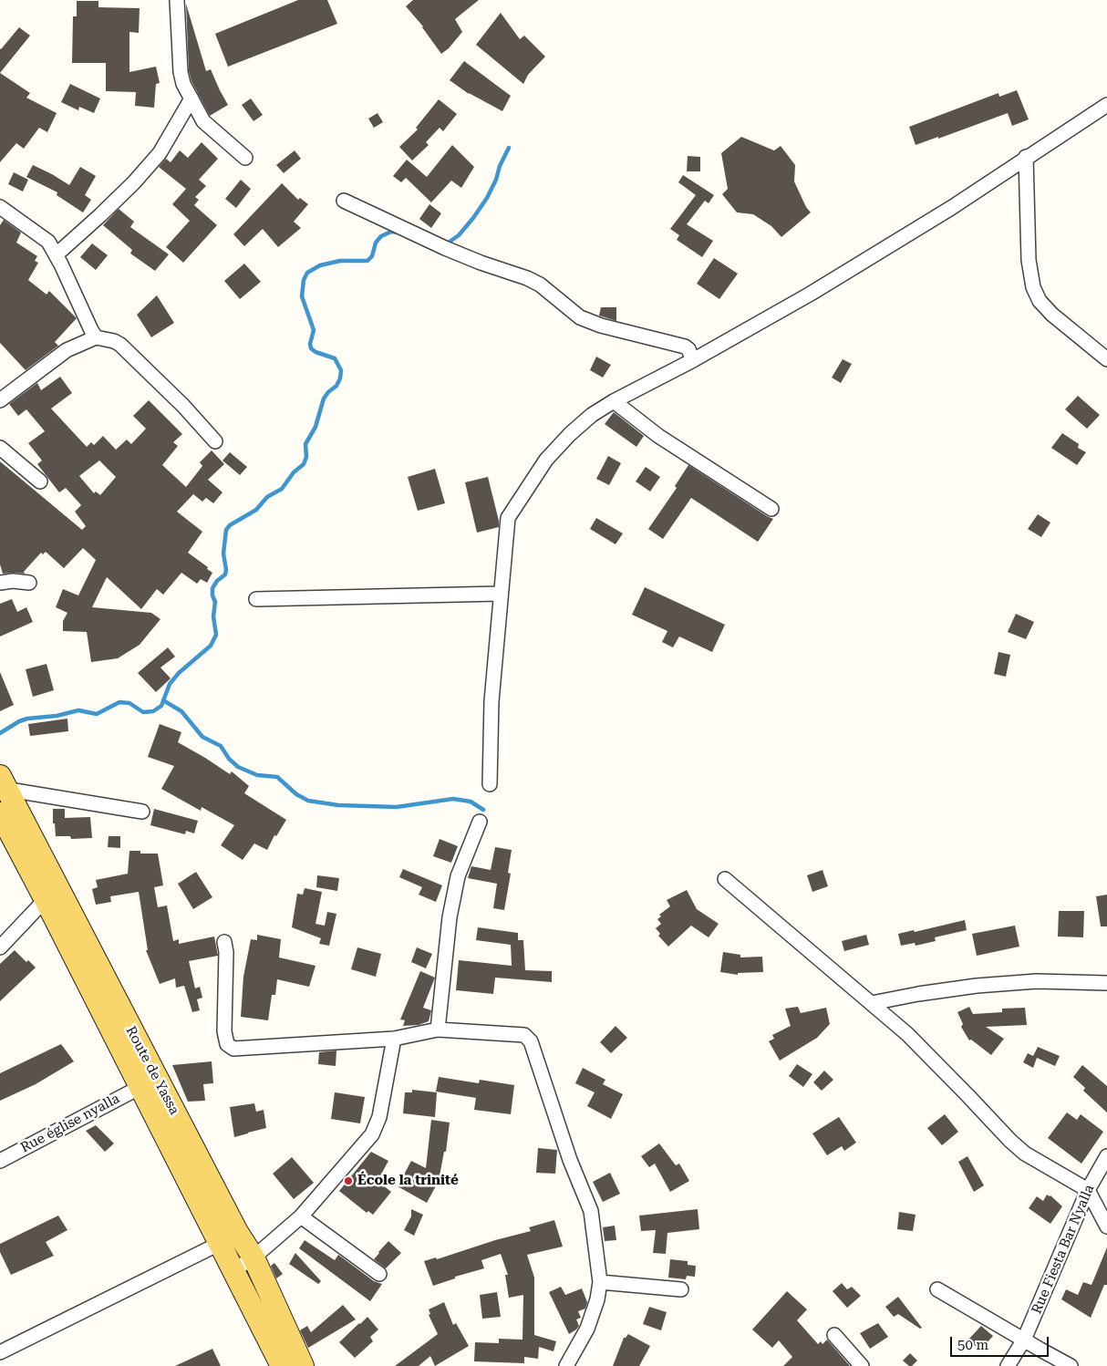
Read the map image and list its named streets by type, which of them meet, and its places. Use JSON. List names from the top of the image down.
{
  "streets": {
    "main road": ["Route de Yassa"],
    "street": ["Rue église nyalla", "Rue Fiesta Bar Nyalla"]
  },
  "crossings": [
    ["Route de Yassa", "Rue église nyalla"]
  ],
  "places": ["École la trinité"],
  "scale_bar": "50 m"
}
